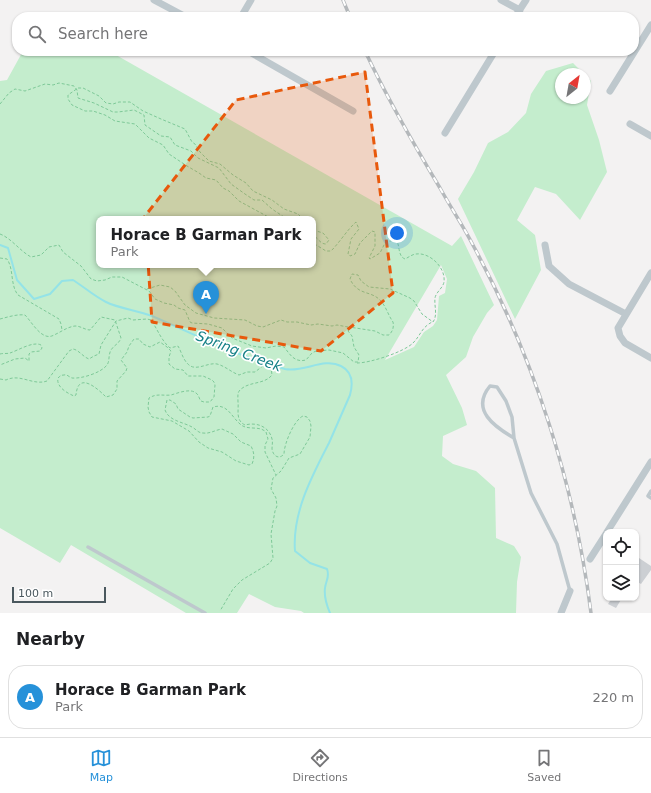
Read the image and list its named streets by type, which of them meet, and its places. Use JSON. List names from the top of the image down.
{
  "water": ["Spring Creek"],
  "scale_bar": "100 m",
  "north": "top right",
  "page": {
    "search": "Search here",
    "popup": ["Horace B Garman Park", "Park"],
    "pins": "A",
    "scale": "100 m",
    "heading": "Nearby",
    "list": [
      {
        "mark": "A",
        "name": "Horace B Garman Park",
        "note": "Park",
        "value": "220 m"
      }
    ],
    "nav": ["Map", "Directions", "Saved"]
  }
}
